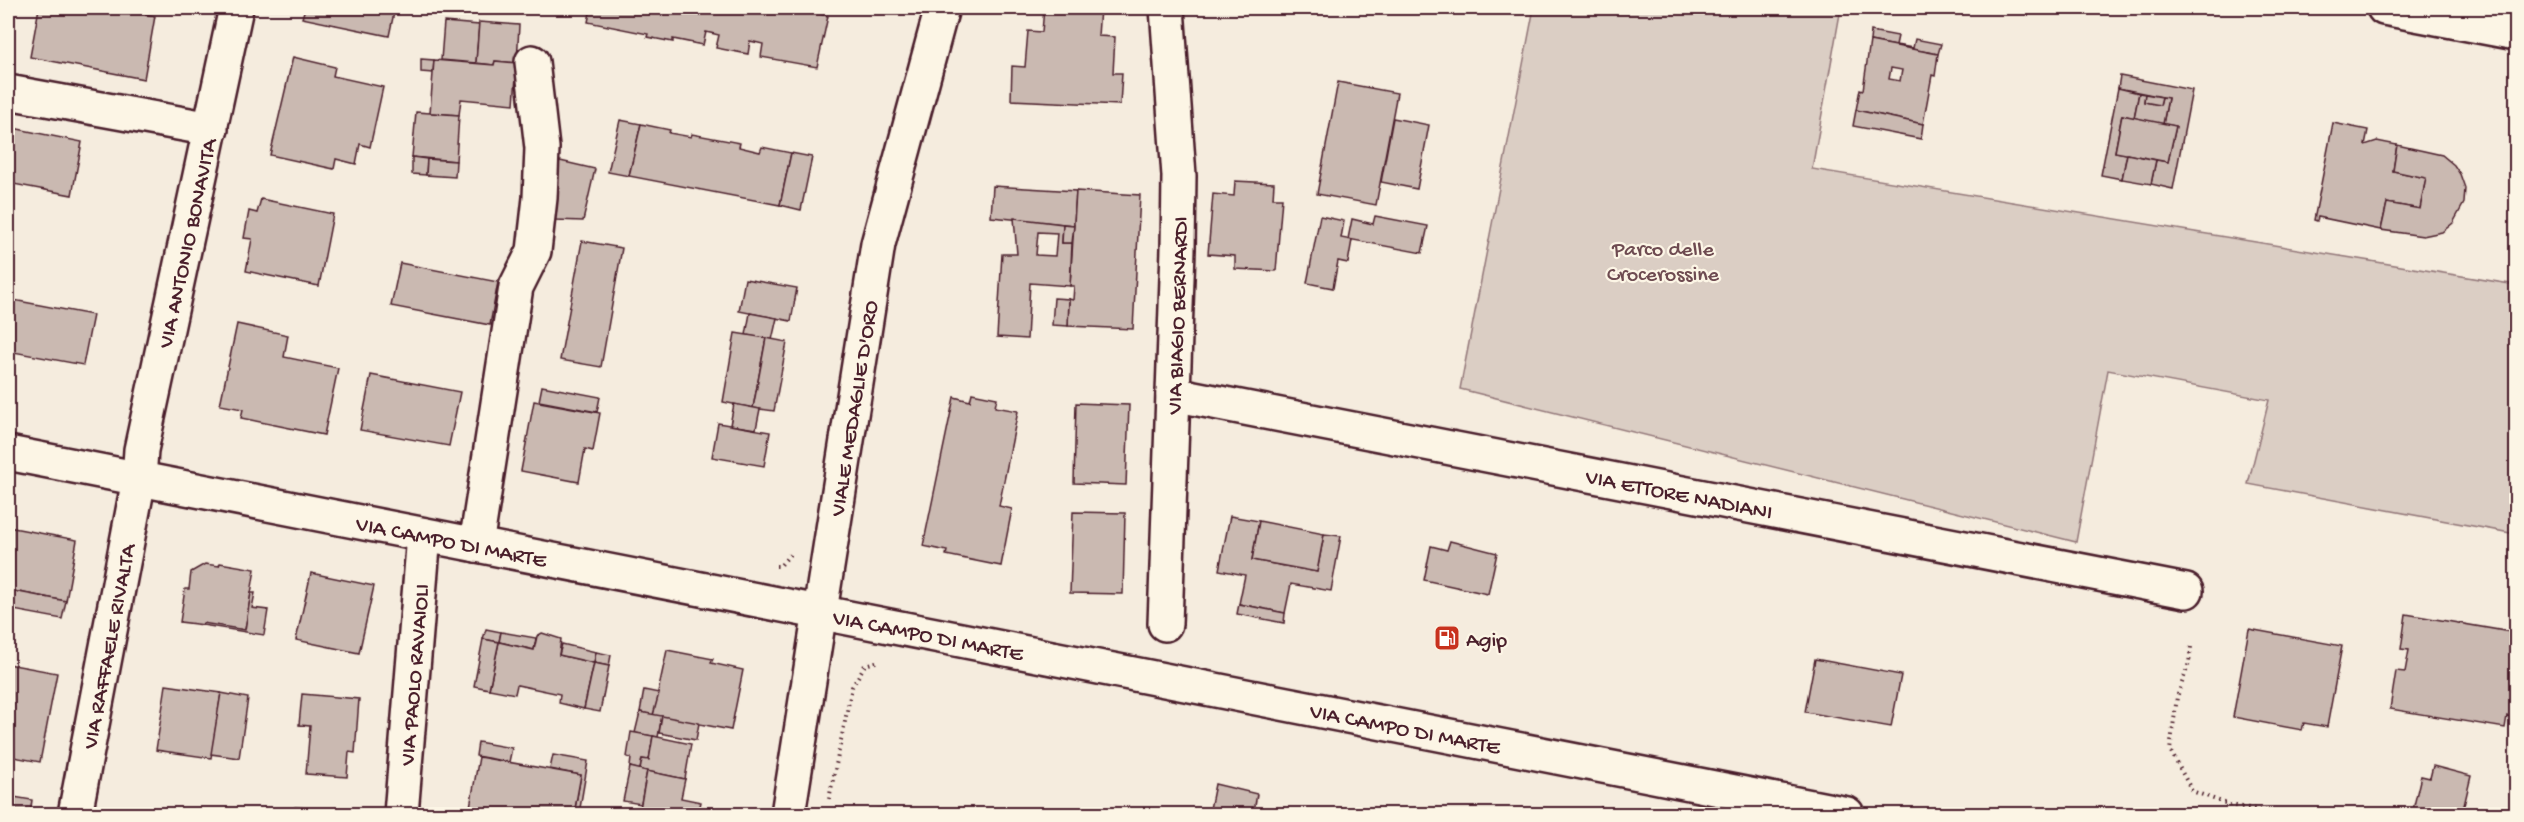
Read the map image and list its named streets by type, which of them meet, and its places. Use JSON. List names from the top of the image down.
{
  "streets": {
    "street": [
      "VIA ANTONIO BONAVITA",
      "VIA BIAGIO BERNARDI",
      "VIALE MEDAGLIE D'ORO",
      "VIA ETTORE NADIANI",
      "VIA CAMPO DI MARTE",
      "VIA RAFFAELE RIVALTA",
      "VIA PAOLO RAVAIOLI"
    ]
  },
  "crossings": [
    ["VIA ANTONIO BONAVITA", "VIA CAMPO DI MARTE"],
    ["VIA ANTONIO BONAVITA", "VIA RAFFAELE RIVALTA"],
    ["VIA BIAGIO BERNARDI", "VIA ETTORE NADIANI"],
    ["VIALE MEDAGLIE D'ORO", "VIA CAMPO DI MARTE"],
    ["VIA CAMPO DI MARTE", "VIA RAFFAELE RIVALTA"],
    ["VIA CAMPO DI MARTE", "VIA PAOLO RAVAIOLI"]
  ],
  "parks": ["Parco delle Crocerossine"],
  "places": {
    "fuel station": ["Agip"]
  }
}
